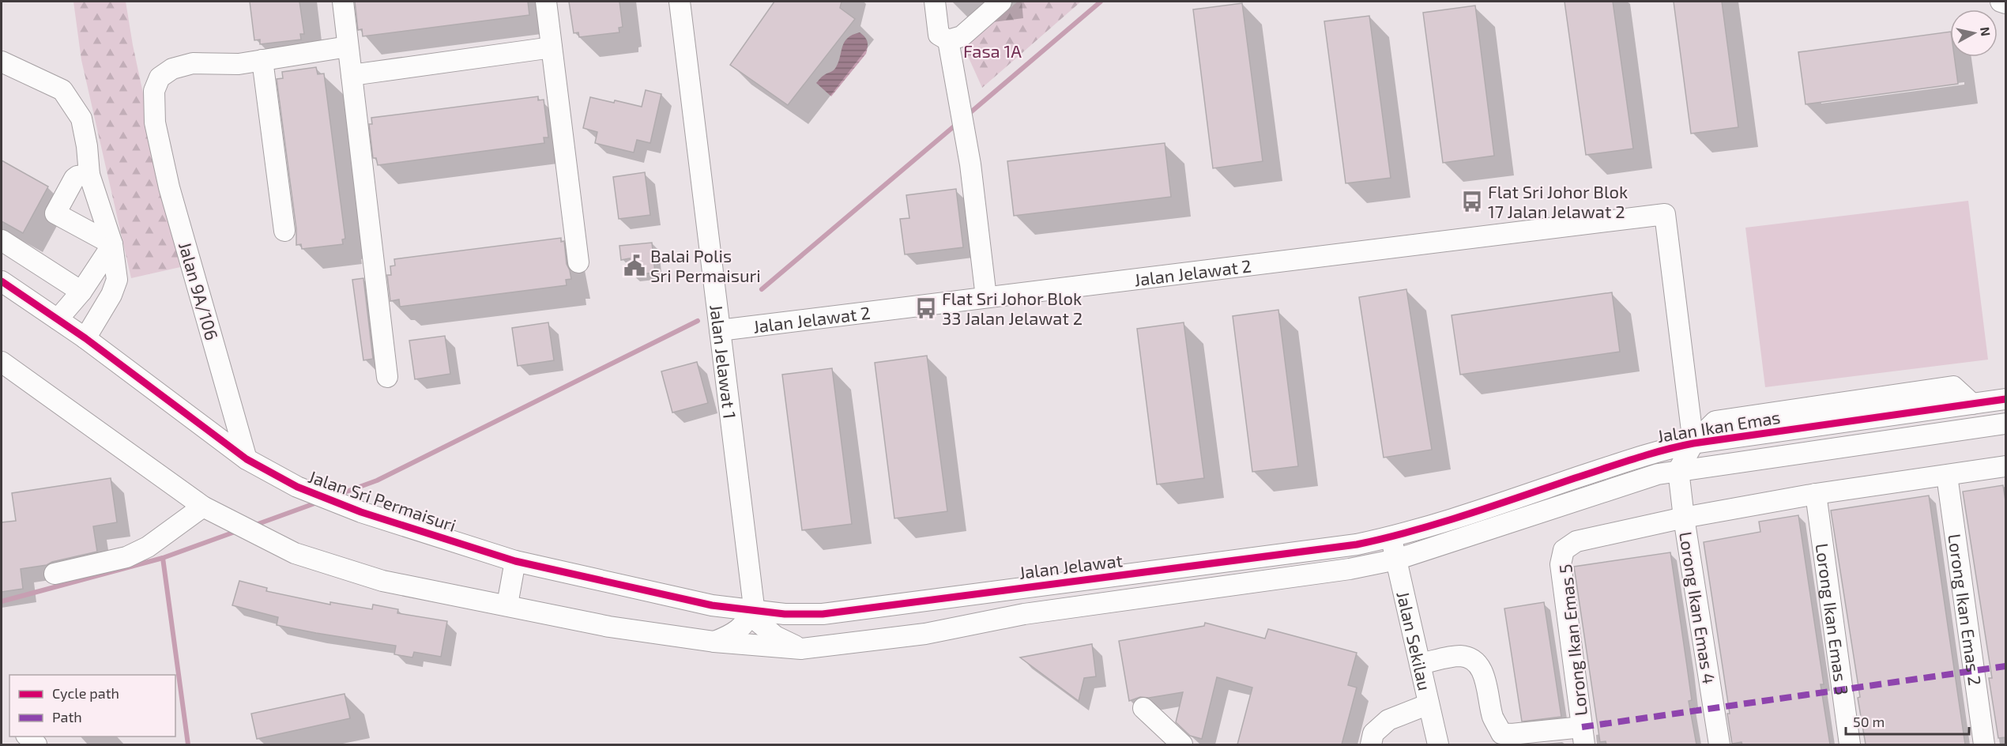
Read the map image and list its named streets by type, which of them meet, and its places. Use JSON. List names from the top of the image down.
{
  "streets": {
    "street": [
      "Jalan Jelawat 2",
      "Jalan 9A/106",
      "Jalan Jelawat 1",
      "Jalan Ikan Emas",
      "Jalan Sri Permaisuri",
      "Jalan Jelawat",
      "Lorong Ikan Emas 4",
      "Lorong Ikan Emas 2",
      "Lorong Ikan Emas 3",
      "Lorong Ikan Emas 5",
      "Jalan Sekilau"
    ]
  },
  "crossings": [
    ["Jalan Jelawat 2", "Jalan Jelawat 1"],
    ["Jalan Jelawat 2", "Jalan Ikan Emas"],
    ["Jalan 9A/106", "Jalan Sri Permaisuri"],
    ["Jalan Jelawat 1", "Jalan Sri Permaisuri"],
    ["Jalan Jelawat 1", "Jalan Jelawat"],
    ["Jalan Ikan Emas", "Jalan Jelawat"],
    ["Jalan Ikan Emas", "Jalan Sekilau"],
    ["Jalan Sri Permaisuri", "Jalan Jelawat"],
    ["Jalan Jelawat", "Jalan Sekilau"],
    ["Lorong Ikan Emas 4", "Lorong Ikan Emas 5"]
  ],
  "parks": ["Fasa 1A"],
  "places": {
    "bus stop": ["Flat Sri Johor Blok 17 Jalan Jelawat 2", "Flat Sri Johor Blok 33 Jalan Jelawat 2"],
    "public building": ["Balai Polis Sri Permaisuri"]
  },
  "legend": ["Cycle path", "Path"],
  "scale_bar": "50 m",
  "north": "right"
}
